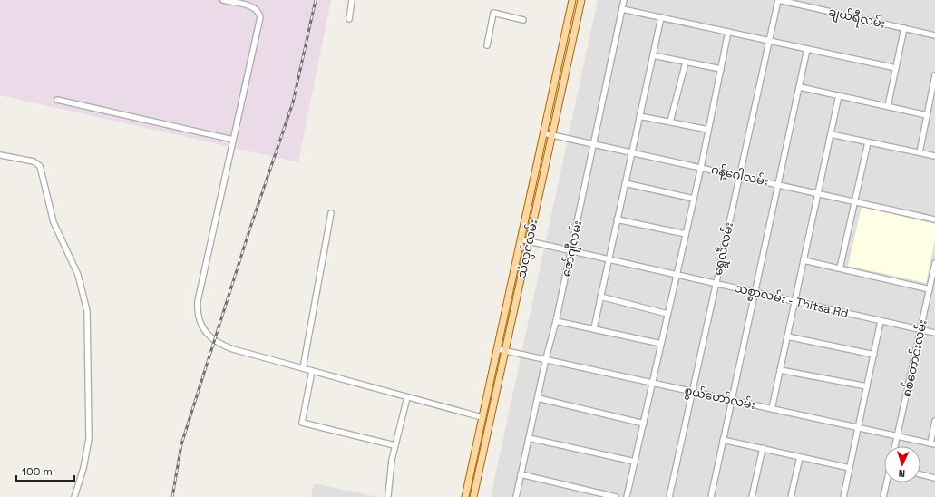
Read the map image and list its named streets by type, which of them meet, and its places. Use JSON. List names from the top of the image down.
{
  "streets": {
    "main road": ["သံလွင်လမ်း"],
    "street": [
      "ချယ်ရီလမ်း",
      "ဂန့်ဂေါလမ်း",
      "ဇော်ဂျီလမ်း",
      "ရွှေလီလမ်း",
      "သစ္စာလမ်း - Thitsa Rd",
      "စစ်တောင်းလမ်း",
      "စွယ်တော်လမ်း"
    ]
  },
  "crossings": [
    ["ချယ်ရီလမ်း", "ရွှေလီလမ်း"],
    ["ဂန့်ဂေါလမ်း", "သံလွင်လမ်း"],
    ["ဂန့်ဂေါလမ်း", "ဇော်ဂျီလမ်း"],
    ["ဂန့်ဂေါလမ်း", "ရွှေလီလမ်း"],
    ["သံလွင်လမ်း", "သစ္စာလမ်း - Thitsa Rd"],
    ["သံလွင်လမ်း", "စွယ်တော်လမ်း"],
    ["ဇော်ဂျီလမ်း", "သစ္စာလမ်း - Thitsa Rd"],
    ["ဇော်ဂျီလမ်း", "စွယ်တော်လမ်း"],
    ["ရွှေလီလမ်း", "သစ္စာလမ်း - Thitsa Rd"],
    ["ရွှေလီလမ်း", "စွယ်တော်လမ်း"],
    ["သစ္စာလမ်း - Thitsa Rd", "စစ်တောင်းလမ်း"],
    ["စစ်တောင်းလမ်း", "စွယ်တော်လမ်း"]
  ],
  "scale_bar": "100 m",
  "north": "bottom"
}
